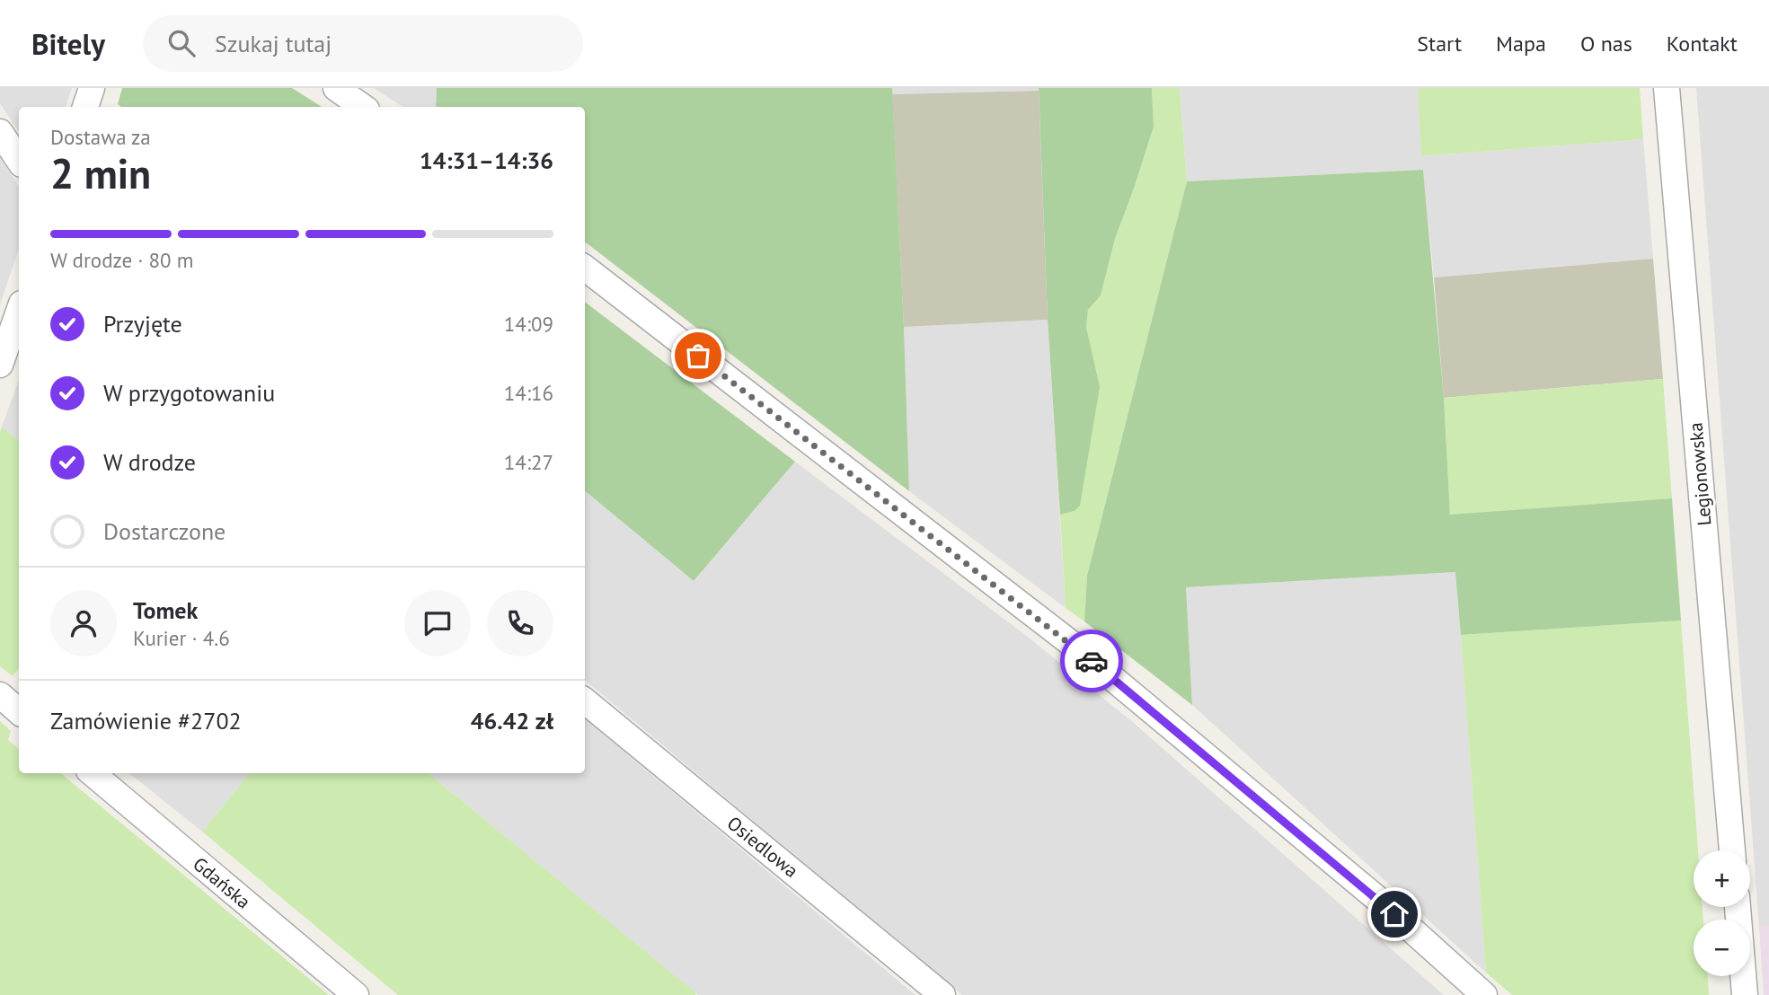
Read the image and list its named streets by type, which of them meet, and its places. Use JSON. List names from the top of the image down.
{
  "streets": {
    "street": ["Legionowska", "Osiedlowa", "Gdańska"]
  },
  "page": {
    "header": "Bitely",
    "search": "Szukaj tutaj",
    "nav": [
      "Start",
      "Mapa",
      "O nas",
      "Kontakt"
    ],
    "heading": ["2 min", "Dostawa za", "14:31–14:36"],
    "panel": [
      "Tomek",
      "Kurier · 4.6",
      "Zamówienie #2702",
      "46.42 zł"
    ],
    "bar": "W drodze · 80 m",
    "list": [
      ["Przyjęte", "14:09"],
      ["W przygotowaniu", "14:16"],
      ["W drodze", "14:27"],
      "Dostarczone"
    ],
    "map_buttons": ["+", "−"]
  }
}
